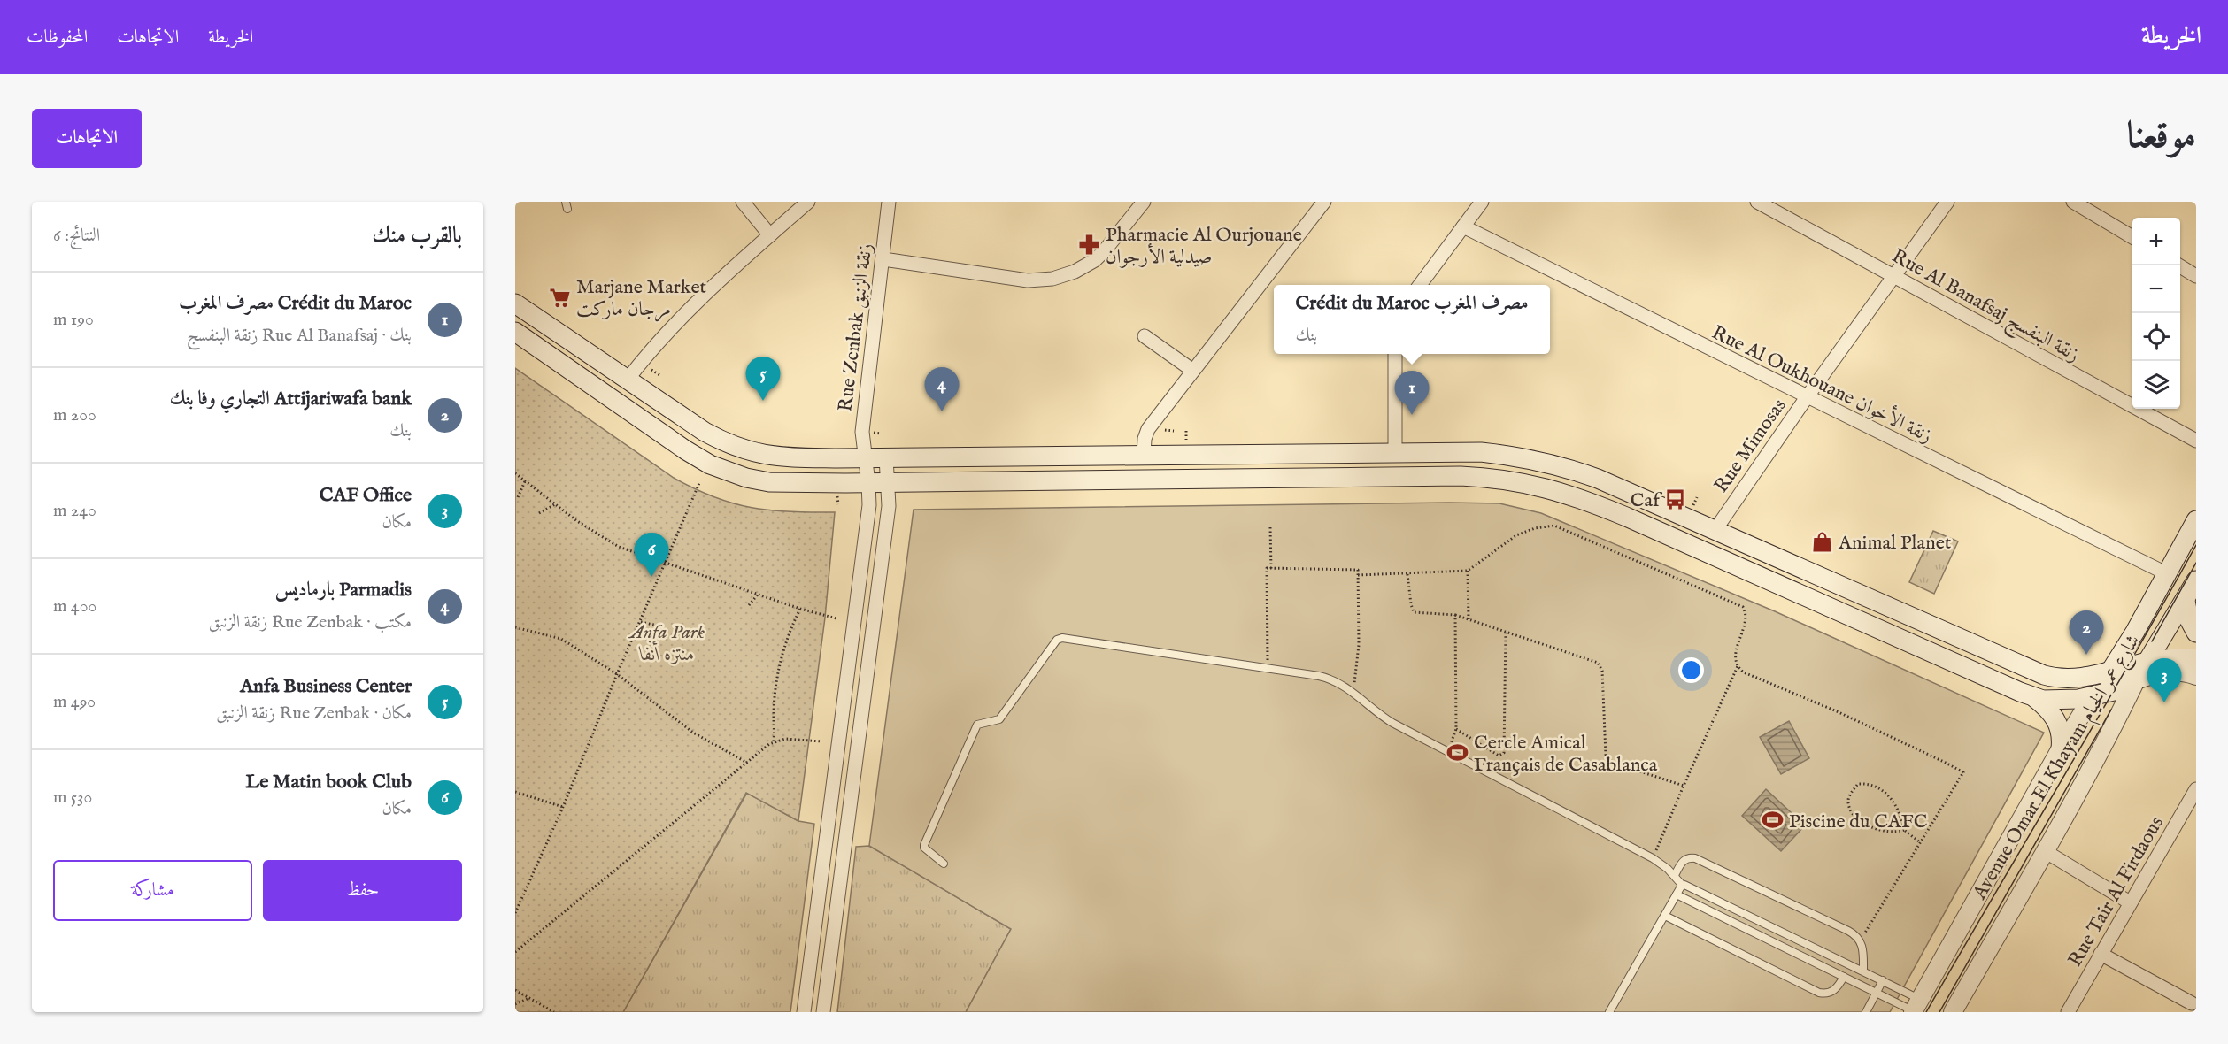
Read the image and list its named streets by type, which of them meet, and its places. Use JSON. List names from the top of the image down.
{
  "streets": {
    "main road": ["Avenue Omar El Khayam شارع عمر الخيام"],
    "street": [
      "Rue Al Banafsaj زنقة البنفسج",
      "Rue Zenbak زنقة الزنبق",
      "Rue Al Oukhouane زنقة الأخوان",
      "Rue Mimosas",
      "Rue Tair Al Firdaous"
    ]
  },
  "crossings": [
    ["Rue Al Banafsaj زنقة البنفسج", "Rue Mimosas"],
    ["Rue Al Oukhouane زنقة الأخوان", "Rue Mimosas"],
    ["Rue Al Oukhouane زنقة الأخوان", "Avenue Omar El Khayam شارع عمر الخيام"]
  ],
  "parks": ["Anfa Park منتزه أنفا"],
  "places": {
    "pharmacy": ["Pharmacie Al Ourjouane صيدلية الأرجوان"],
    "supermarket": ["Marjane Market مرجان ماركت"],
    "bus stop": ["Caf"],
    "shop": ["Animal Planet"],
    "sports": ["Cercle Amical Français de Casablanca", "Piscine du CAFC"]
  },
  "page": {
    "header": "الخريطة",
    "nav": ["الخريطة", "الاتجاهات", "المحفوظات"],
    "title": "موقعنا",
    "buttons": [
      "الاتجاهات",
      ["حفظ", "مشاركة"]
    ],
    "heading": ["بالقرب منك", "النتائج: 6"],
    "map_buttons": ["+", "−"],
    "list": [
      {
        "mark": "1",
        "name": "Crédit du Maroc مصرف المغرب",
        "note": "بنك · Rue Al Banafsaj زنقة البنفسج",
        "value": "190 m"
      },
      {
        "mark": "2",
        "name": "Attijariwafa bank التجاري وفا بنك",
        "note": "بنك",
        "value": "200 m"
      },
      {
        "mark": "3",
        "name": "CAF Office",
        "note": "مكان",
        "value": "240 m"
      },
      {
        "mark": "4",
        "name": "Parmadis بارماديس",
        "note": "مكتب · Rue Zenbak زنقة الزنبق",
        "value": "400 m"
      },
      {
        "mark": "5",
        "name": "Anfa Business Center",
        "note": "مكان · Rue Zenbak زنقة الزنبق",
        "value": "490 m"
      },
      {
        "mark": "6",
        "name": "Le Matin book Club",
        "note": "مكان",
        "value": "530 m"
      }
    ],
    "popup": ["Crédit du Maroc مصرف المغرب", "بنك"],
    "pins": [
      "5",
      "4",
      "1",
      "6",
      "2",
      "3"
    ]
  }
}
